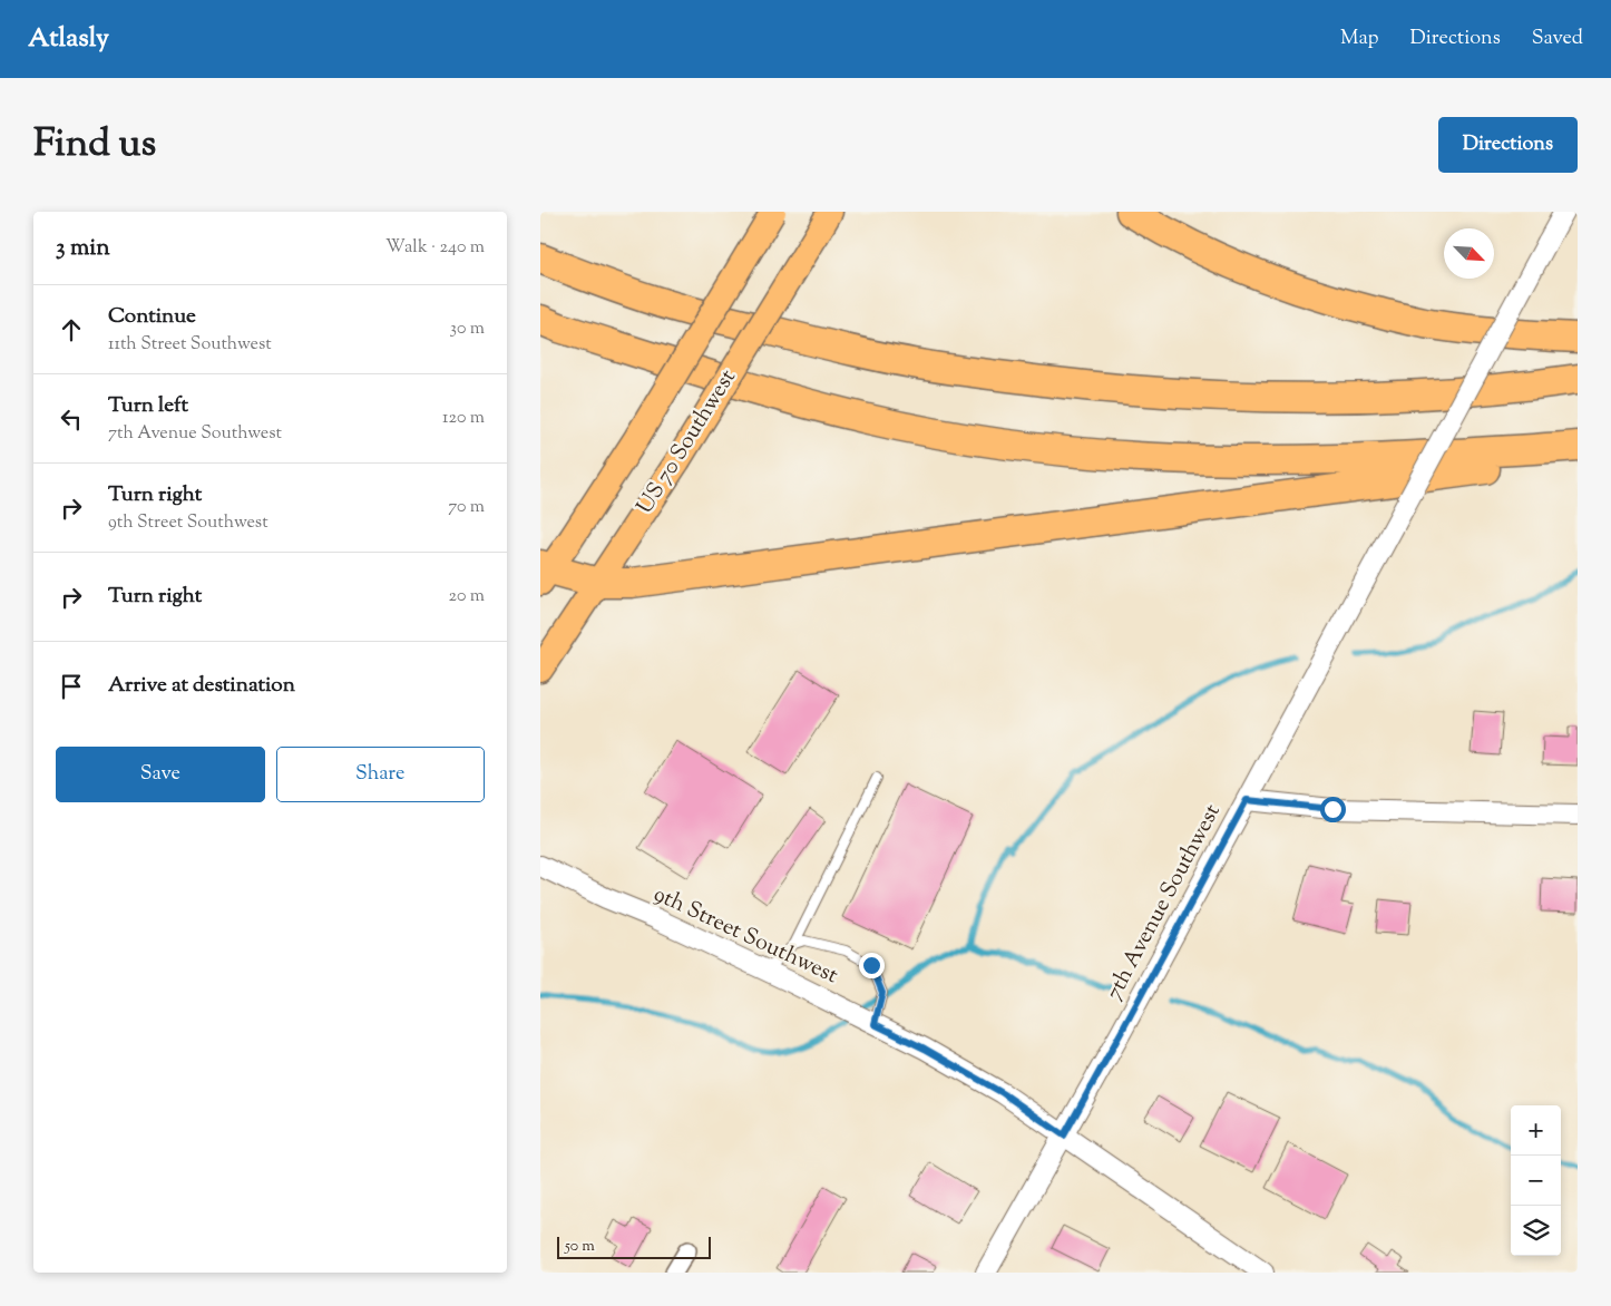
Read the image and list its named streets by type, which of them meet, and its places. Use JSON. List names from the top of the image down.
{
  "streets": {
    "main road": ["US 70 Southwest"],
    "street": ["7th Avenue Southwest", "9th Street Southwest"]
  },
  "crossings": [
    ["7th Avenue Southwest", "9th Street Southwest"]
  ],
  "scale_bar": "50 m",
  "north": "bottom right",
  "page": {
    "header": "Atlasly",
    "nav": ["Map", "Directions", "Saved"],
    "title": "Find us",
    "buttons": [
      "Directions",
      ["Save", "Share"]
    ],
    "heading": ["3 min", "Walk · 240 m"],
    "list": [
      ["Continue", "11th Street Southwest", "30 m"],
      ["Turn left", "7th Avenue Southwest", "120 m"],
      ["Turn right", "9th Street Southwest", "70 m"],
      ["Turn right", "20 m"],
      "Arrive at destination"
    ],
    "map_buttons": ["+", "−"],
    "scale": "50 m"
  }
}
